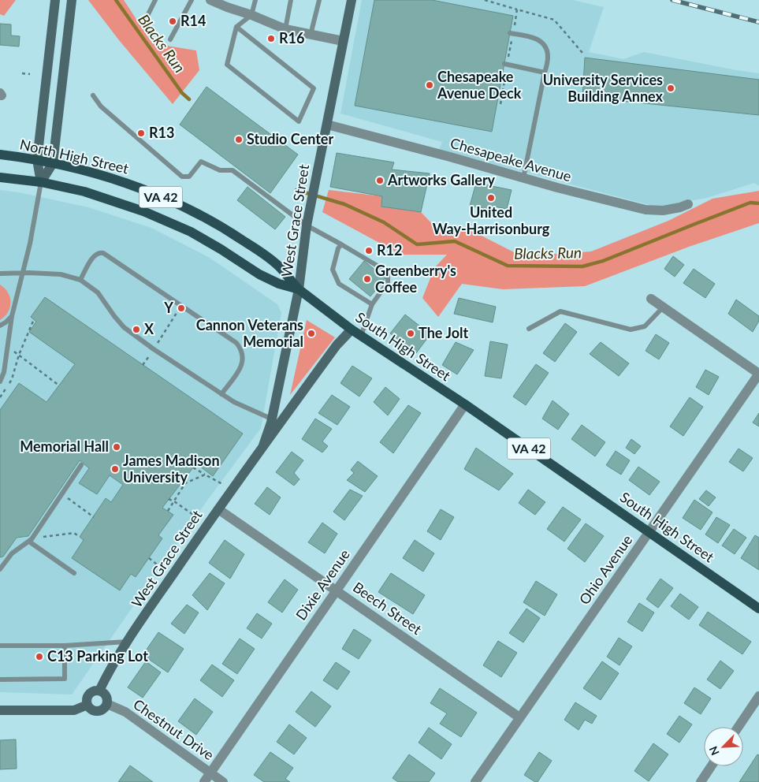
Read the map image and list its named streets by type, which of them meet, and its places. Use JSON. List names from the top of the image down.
{
  "streets": {
    "main road": ["North High Street", "VA 42", "South High Street"],
    "street": [
      "Chesapeake Avenue",
      "West Grace Street",
      "Ohio Avenue",
      "Dixie Avenue",
      "Beech Street",
      "Chestnut Drive"
    ]
  },
  "crossings": [
    ["North High Street", "West Grace Street"],
    ["North High Street", "South High Street"],
    ["Chesapeake Avenue", "West Grace Street"],
    ["West Grace Street", "South High Street"],
    ["West Grace Street", "Beech Street"],
    ["West Grace Street", "Chestnut Drive"],
    ["South High Street", "Ohio Avenue"],
    ["South High Street", "Dixie Avenue"],
    ["Ohio Avenue", "Beech Street"],
    ["Dixie Avenue", "Beech Street"],
    ["Dixie Avenue", "Chestnut Drive"]
  ],
  "water": ["Blacks Run"],
  "places": [
    "R14",
    "R16",
    "Chesapeake Avenue Deck",
    "University Services Building Annex",
    "R13",
    "Studio Center",
    "Artworks Gallery",
    "United Way-Harrisonburg",
    "R12",
    "Greenberry's Coffee",
    "Y",
    "X",
    "Cannon Veterans Memorial",
    "The Jolt",
    "Memorial Hall",
    "James Madison University",
    "C13 Parking Lot"
  ],
  "north": "bottom left"
}
